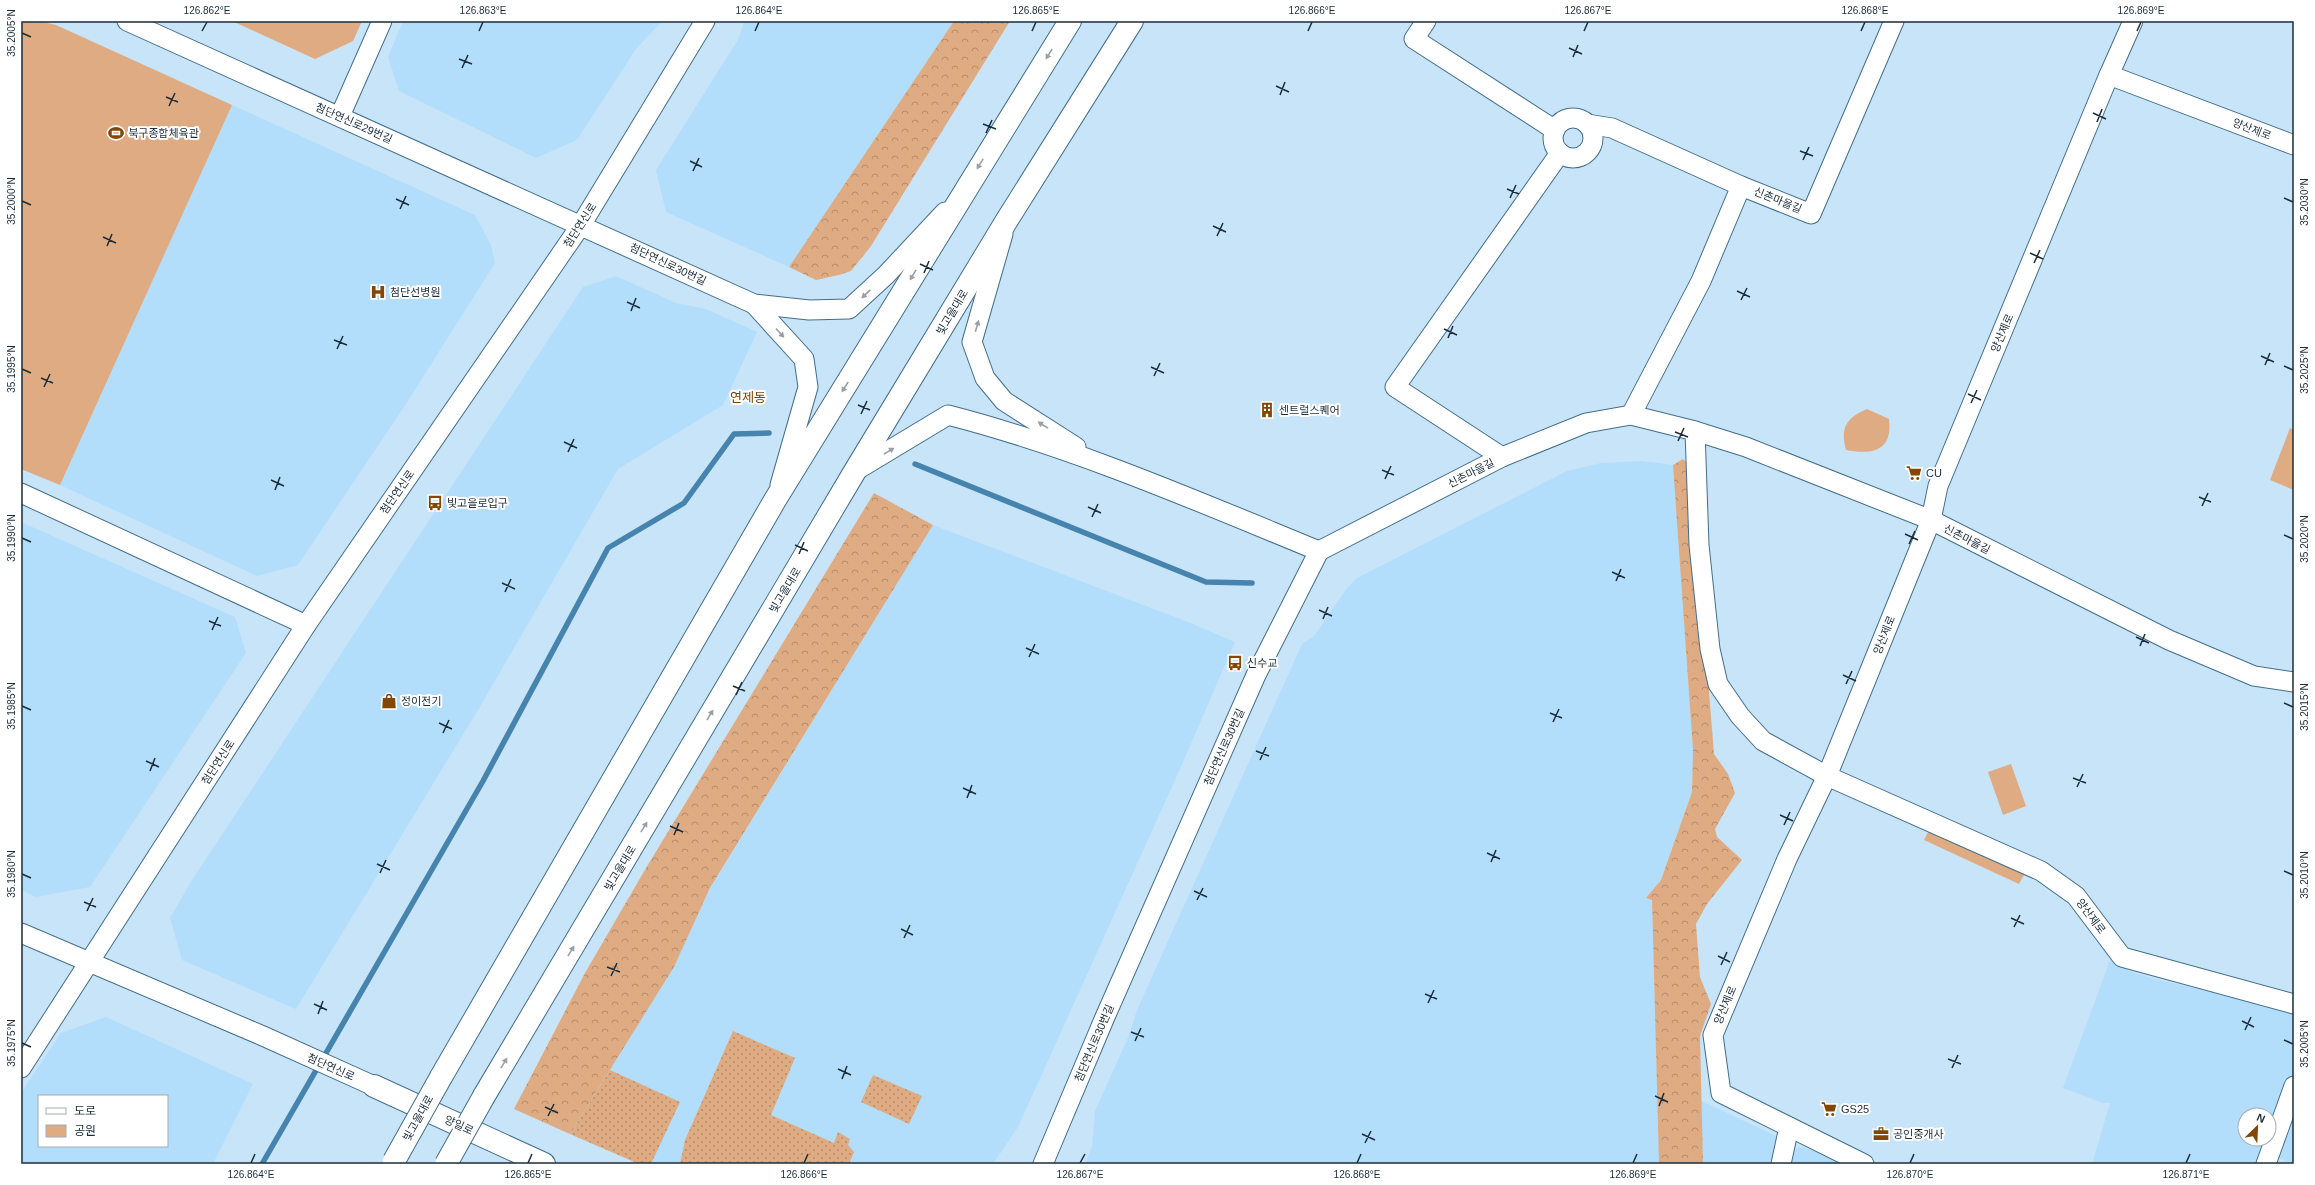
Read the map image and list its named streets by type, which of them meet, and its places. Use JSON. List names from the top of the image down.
{
  "streets": {
    "main road": ["빛고을대로", "양일로"],
    "street": [
      "첨단연신로29번길",
      "양산제로",
      "신촌마을길",
      "첨단연신로",
      "첨단연신로30번길"
    ]
  },
  "crossings": [
    ["첨단연신로29번길", "첨단연신로"],
    ["첨단연신로29번길", "첨단연신로30번길"],
    ["양산제로", "신촌마을길"],
    ["신촌마을길", "첨단연신로30번길"],
    ["첨단연신로", "첨단연신로30번길"],
    ["첨단연신로", "양일로"]
  ],
  "districts": ["연제동"],
  "places": {
    "sports": ["북구종합체육관"],
    "hospital": ["첨단선병원"],
    "building": ["센트럴스퀘어"],
    "supermarket": ["CU", "GS25"],
    "bus stop": ["빛고을로입구", "신수교"],
    "shop": ["정이전기"],
    "office": ["공인중개사"]
  },
  "legend": ["도로", "공원"],
  "north": "top right",
  "coordinates": [
    "126.862°E",
    "126.863°E",
    "126.864°E",
    "126.865°E",
    "126.866°E",
    "126.867°E",
    "126.868°E",
    "126.869°E",
    "35.2005°N",
    "35.2000°N",
    "35.2030°N",
    "35.1995°N",
    "35.2025°N",
    "35.1990°N",
    "35.2020°N",
    "35.1985°N",
    "35.2015°N",
    "35.1980°N",
    "35.2010°N",
    "35.1975°N",
    "126.870°E",
    "126.871°E"
  ]
}
